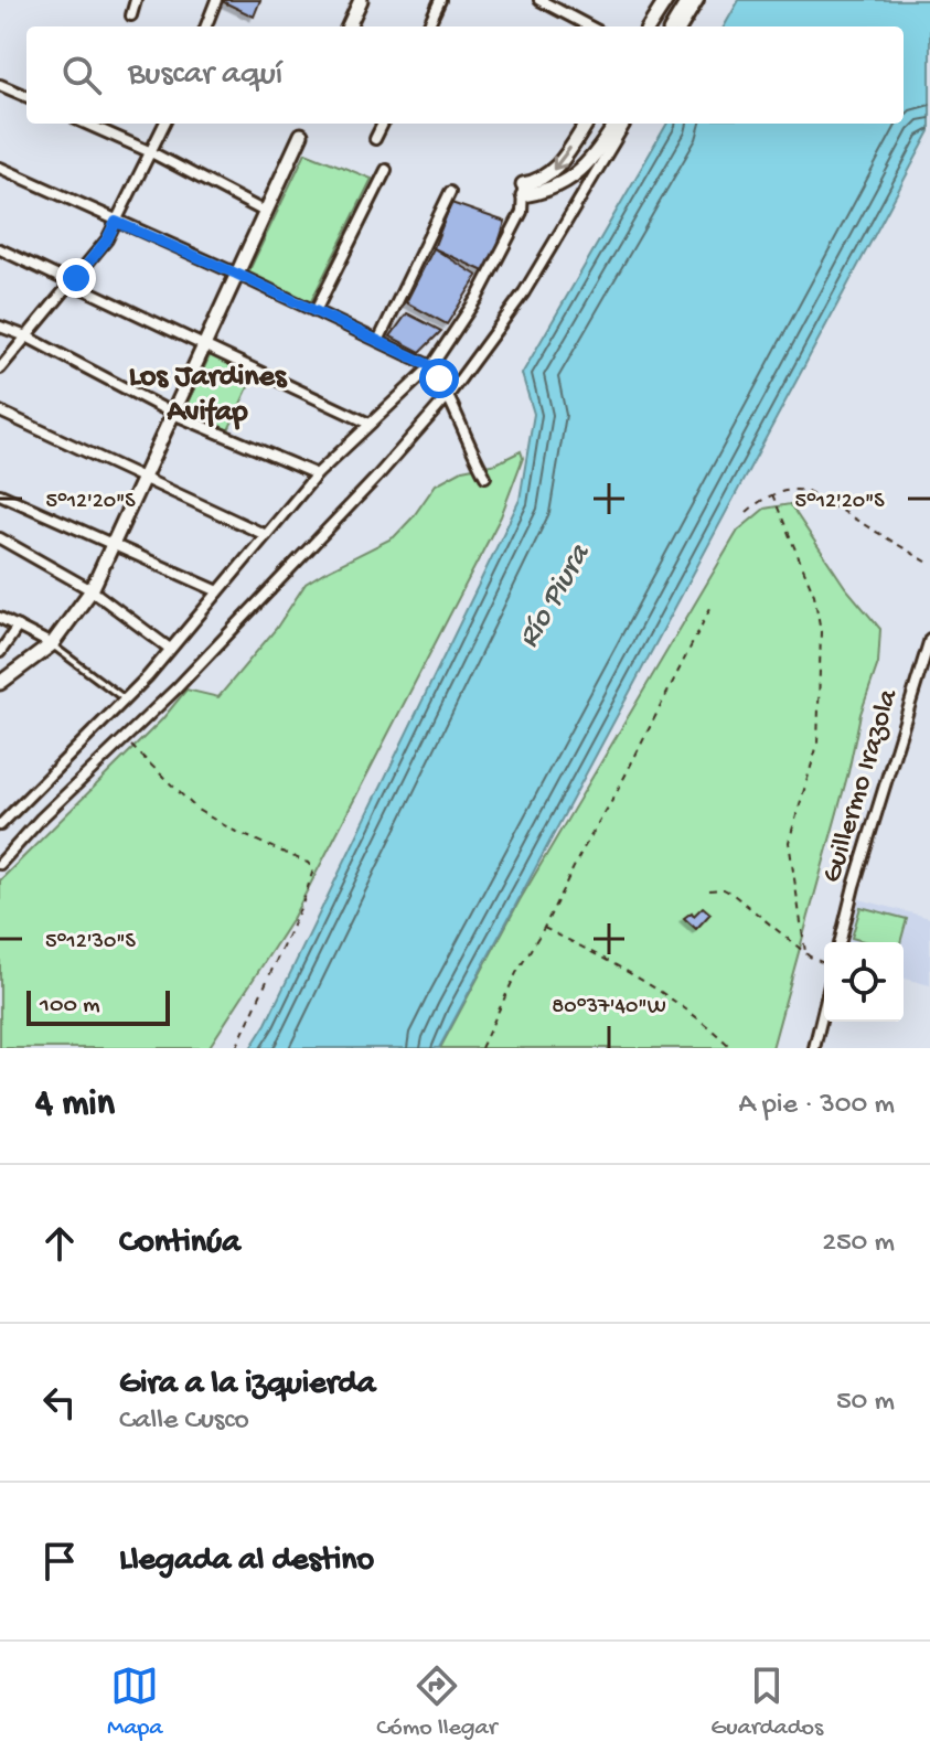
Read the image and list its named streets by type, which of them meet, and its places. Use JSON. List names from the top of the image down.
{
  "streets": {
    "street": ["Guillermo Irazola"]
  },
  "districts": ["Los Jardines Avifap"],
  "water": ["Río Piura"],
  "scale_bar": "100 m",
  "page": {
    "search": "Buscar aquí",
    "scale": "100 m",
    "heading": ["4 min", "A pie · 300 m"],
    "list": [
      ["Continúa", "250 m"],
      ["Gira a la izquierda", "Calle Cusco", "50 m"],
      "Llegada al destino"
    ],
    "nav": ["Mapa", "Cómo llegar", "Guardados"]
  },
  "coordinates": ["5°12'20\"S", "5°12'30\"S", "80°37'40\"W"]
}
